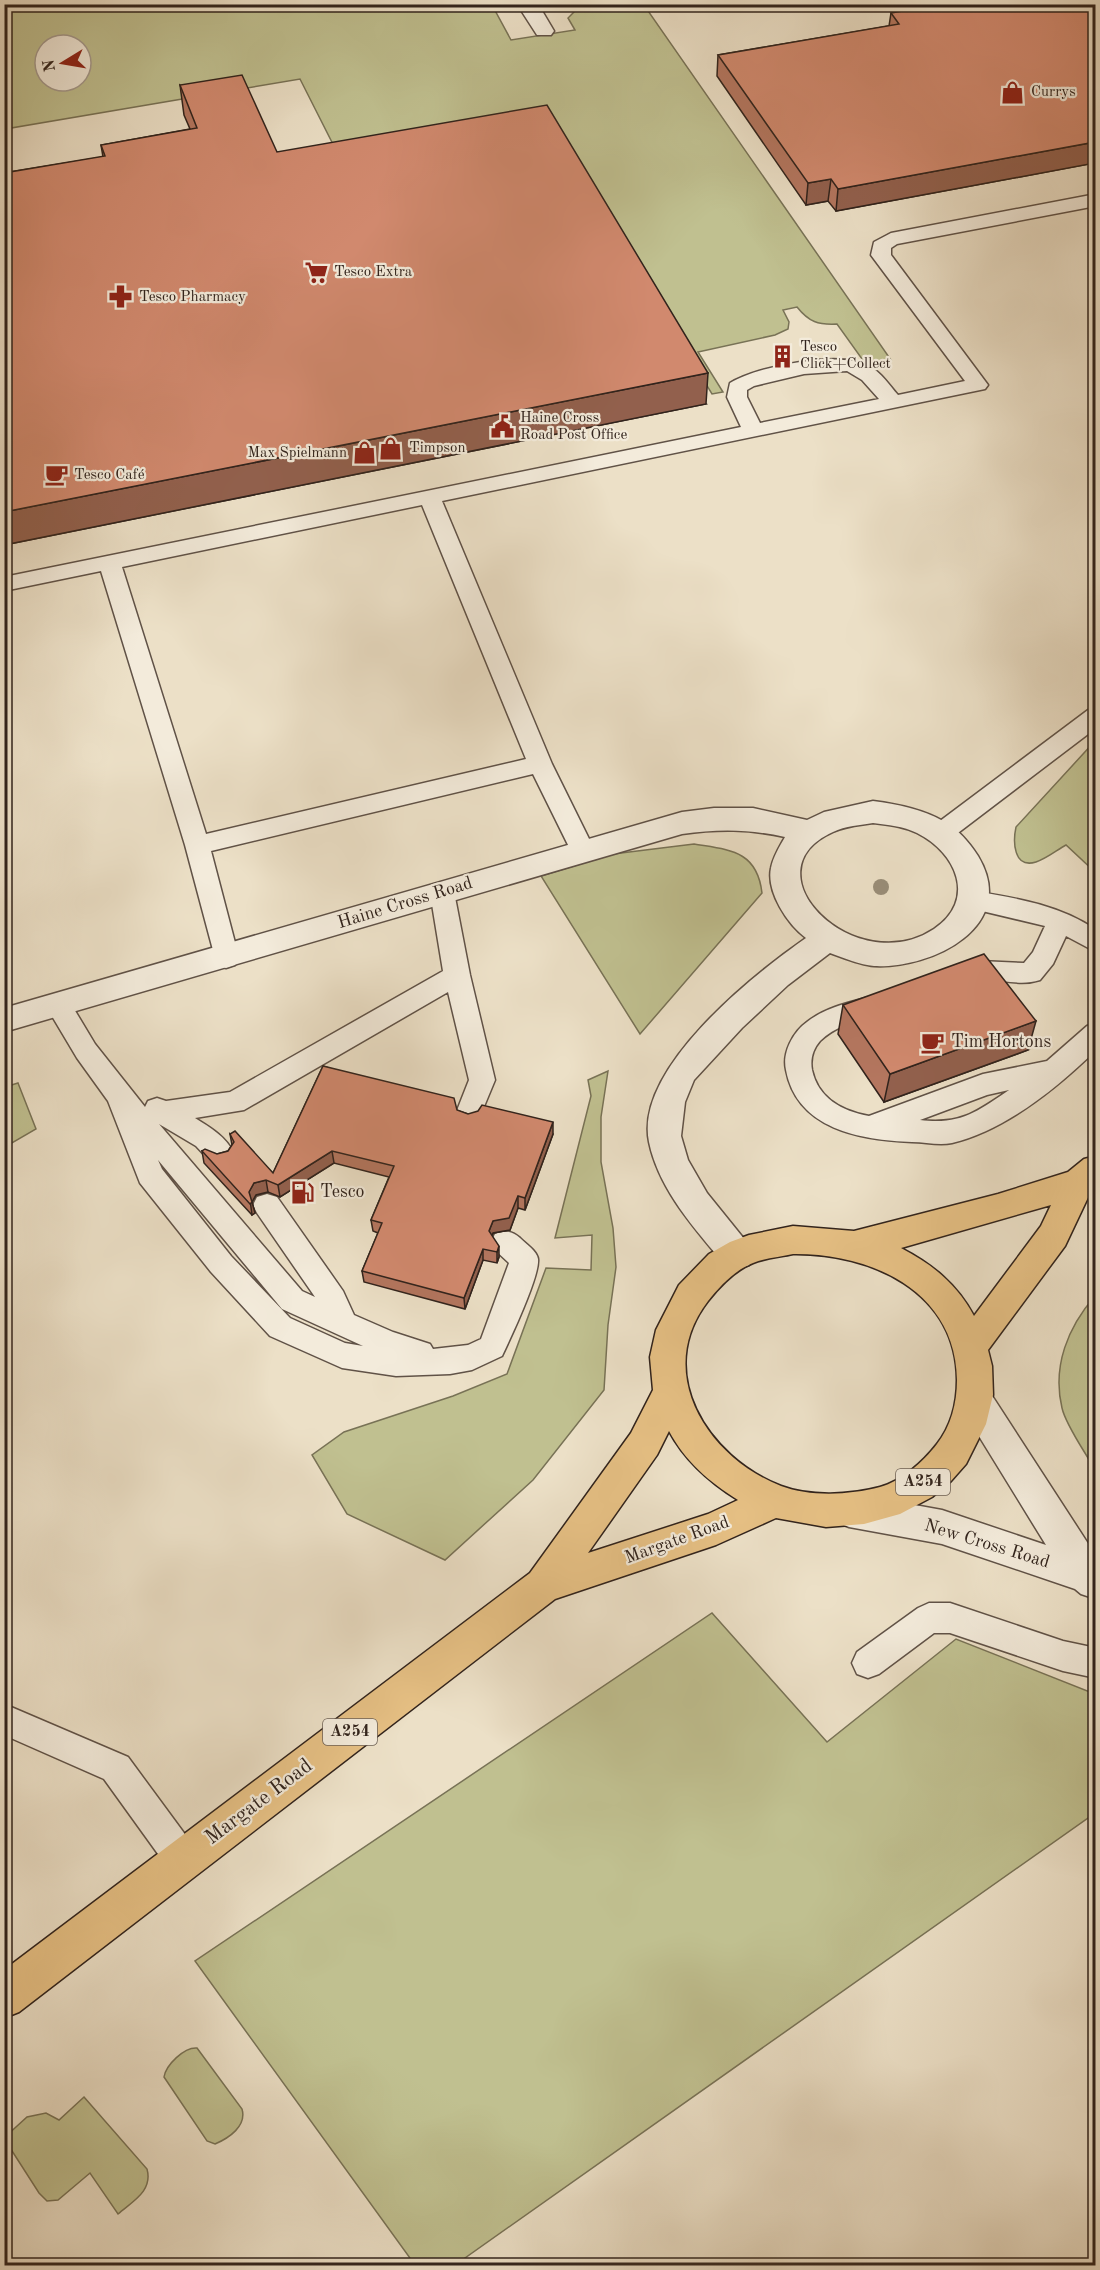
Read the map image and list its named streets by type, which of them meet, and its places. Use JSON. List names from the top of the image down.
{
  "streets": {
    "main road": ["A254", "Margate Road"],
    "street": ["Haine Cross Road", "New Cross Road"]
  },
  "crossings": [
    ["A254", "Margate Road"],
    ["A254", "New Cross Road"]
  ],
  "places": {
    "shop": ["Currys", "Timpson", "Max Spielmann"],
    "supermarket": ["Tesco Extra"],
    "pharmacy": ["Tesco Pharmacy"],
    "building": ["Tesco Click+Collect"],
    "public building": ["Haine Cross Road Post Office"],
    "cafe": ["Tesco Café", "Tim Hortons"],
    "fuel station": ["Tesco"]
  },
  "north": "left"
}
